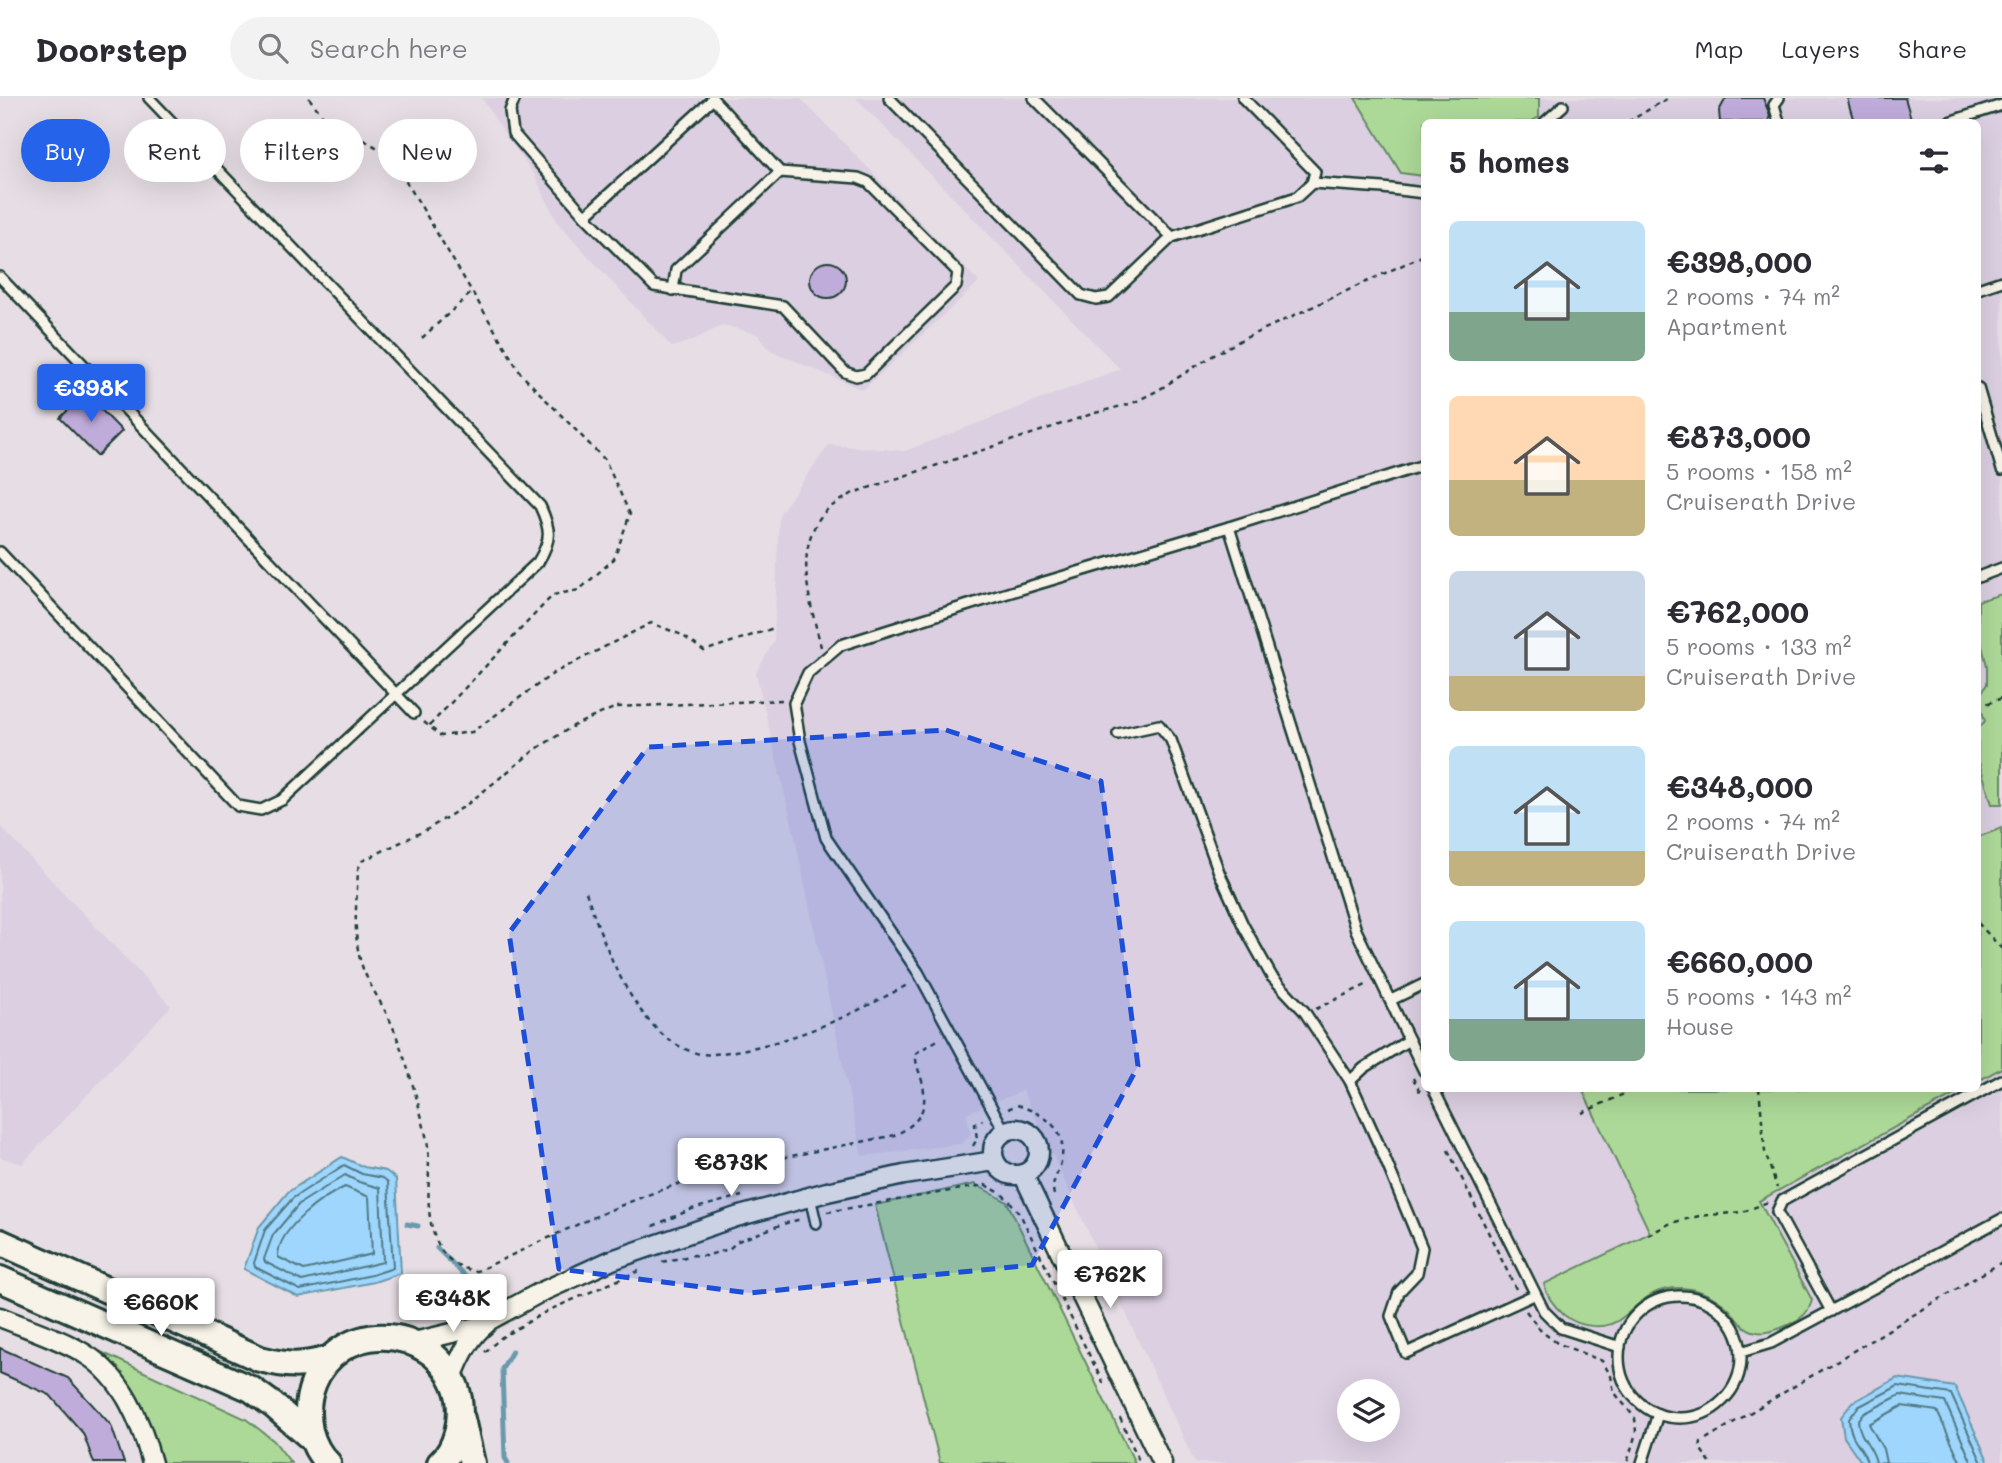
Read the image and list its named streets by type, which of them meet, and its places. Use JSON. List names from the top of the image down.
{
  "page": {
    "header": "Doorstep",
    "search": "Search here",
    "nav": ["Map", "Layers", "Share"],
    "chip": [
      "Buy",
      "Rent",
      "Filters",
      "New"
    ],
    "heading": "5 homes",
    "list": [
      {
        "name": "€398,000",
        "note": "2 rooms · 74 m² · Apartment"
      },
      {
        "name": "€873,000",
        "note": "5 rooms · 158 m² · Cruiserath Drive"
      },
      {
        "name": "€762,000",
        "note": "5 rooms · 133 m² · Cruiserath Drive"
      },
      {
        "name": "€348,000",
        "note": "2 rooms · 74 m² · Cruiserath Drive"
      },
      {
        "name": "€660,000",
        "note": "5 rooms · 143 m² · House"
      }
    ],
    "price": [
      "€398K",
      "€873K",
      "€762K",
      "€348K",
      "€660K"
    ]
  }
}
